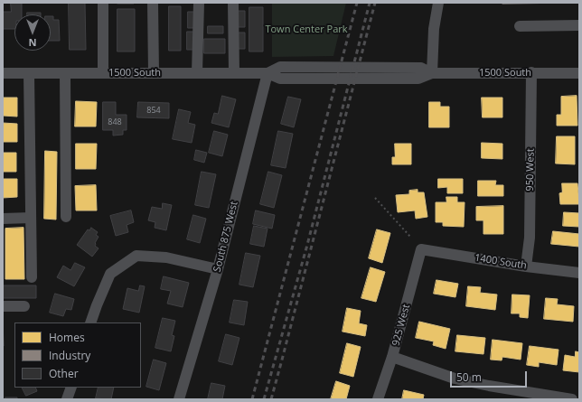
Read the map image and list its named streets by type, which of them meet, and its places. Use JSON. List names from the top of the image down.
{
  "streets": {
    "street": [
      "1500 South",
      "950 West",
      "South 875 West",
      "1400 South",
      "925 West"
    ]
  },
  "crossings": [
    ["1500 South", "950 West"],
    ["1500 South", "South 875 West"],
    ["950 West", "1400 South"],
    ["1400 South", "925 West"]
  ],
  "parks": ["Town Center Park"],
  "house_numbers": ["854", "848"],
  "legend": ["Homes", "Industry", "Other"],
  "scale_bar": "50 m",
  "north": "bottom"
}
